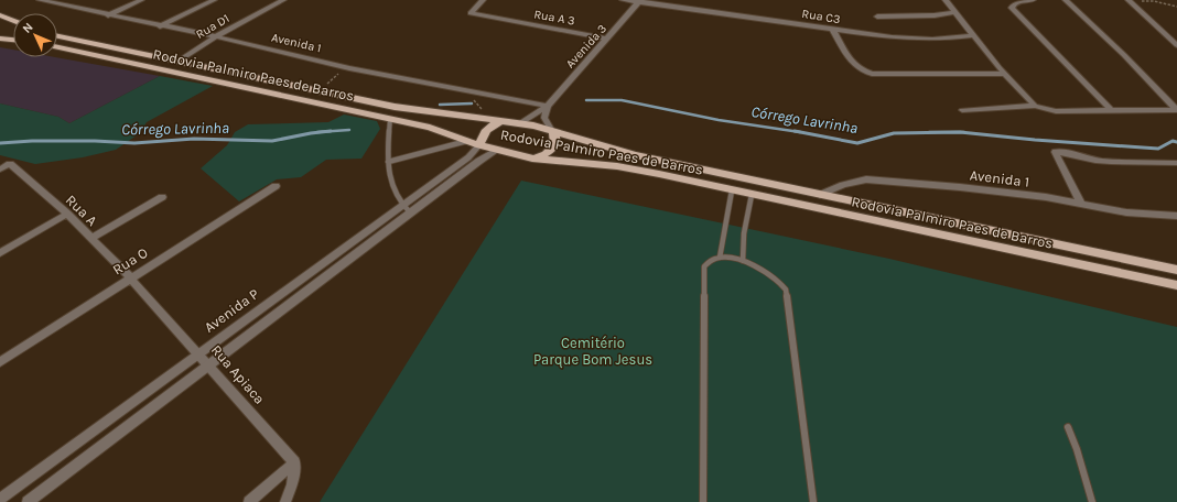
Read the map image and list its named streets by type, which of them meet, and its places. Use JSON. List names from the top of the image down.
{
  "streets": {
    "main road": ["Rodovia Palmiro Paes de Barros"],
    "street": [
      "Rua C3",
      "Rua A 3",
      "Rua D1",
      "Avenida 1",
      "Avenida 3",
      "Rua A",
      "Rua O",
      "Avenida P",
      "Rua Apiaca"
    ]
  },
  "crossings": [
    ["Rua C3", "Avenida 3"],
    ["Rua A 3", "Avenida 3"],
    ["Rua D1", "Avenida 1"],
    ["Rua D1", "Rodovia Palmiro Paes de Barros"],
    ["Avenida 1", "Avenida 3"],
    ["Avenida 1", "Rodovia Palmiro Paes de Barros"],
    ["Avenida 3", "Rodovia Palmiro Paes de Barros"],
    ["Rodovia Palmiro Paes de Barros", "Avenida P"],
    ["Rua A", "Rua O"],
    ["Rua A", "Rua Apiaca"],
    ["Rua O", "Rua Apiaca"],
    ["Avenida P", "Rua Apiaca"]
  ],
  "water": ["Córrego Lavrinha"],
  "parks": ["Cemitério Parque Bom Jesus"],
  "north": "top left"
}
